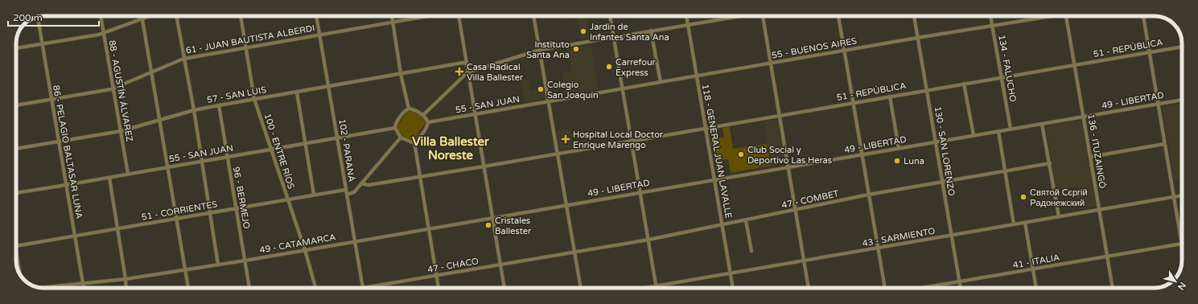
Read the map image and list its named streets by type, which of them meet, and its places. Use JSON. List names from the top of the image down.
{
  "streets": {
    "street": [
      "61 - JUAN BAUTISTA ALBERDI",
      "55 - BUENOS AIRES",
      "51 - REPÚBLICA",
      "134 - FALUCHO",
      "88 - AGUSTÍN ÁLVAREZ",
      "57 - SAN LUIS",
      "49 - LIBERTAD",
      "55 - SAN JUAN",
      "102 - PARANÁ",
      "100 - ENTRE RÍOS",
      "118 - GENERAL JUAN LAVALLE",
      "130 - SAN LORENZO",
      "136 - ITUZAINGÓ",
      "86 - PELAGIO BALTASAR LUNA",
      "96 - BERMEJO",
      "47 - COMBET",
      "51 - CORRIENTES",
      "43 - SARMIENTO",
      "49 - CATAMARCA",
      "41 - ITALIA",
      "47 - CHACO"
    ]
  },
  "crossings": [
    ["61 - JUAN BAUTISTA ALBERDI", "88 - AGUSTÍN ÁLVAREZ"],
    ["61 - JUAN BAUTISTA ALBERDI", "102 - PARANÁ"],
    ["61 - JUAN BAUTISTA ALBERDI", "100 - ENTRE RÍOS"],
    ["61 - JUAN BAUTISTA ALBERDI", "86 - PELAGIO BALTASAR LUNA"],
    ["55 - BUENOS AIRES", "134 - FALUCHO"],
    ["55 - BUENOS AIRES", "55 - SAN JUAN"],
    ["55 - BUENOS AIRES", "118 - GENERAL JUAN LAVALLE"],
    ["55 - BUENOS AIRES", "130 - SAN LORENZO"],
    ["51 - REPÚBLICA", "134 - FALUCHO"],
    ["51 - REPÚBLICA", "118 - GENERAL JUAN LAVALLE"],
    ["51 - REPÚBLICA", "130 - SAN LORENZO"],
    ["51 - REPÚBLICA", "136 - ITUZAINGÓ"],
    ["134 - FALUCHO", "49 - LIBERTAD"],
    ["88 - AGUSTÍN ÁLVAREZ", "57 - SAN LUIS"],
    ["88 - AGUSTÍN ÁLVAREZ", "55 - SAN JUAN"],
    ["57 - SAN LUIS", "102 - PARANÁ"],
    ["57 - SAN LUIS", "100 - ENTRE RÍOS"],
    ["57 - SAN LUIS", "86 - PELAGIO BALTASAR LUNA"],
    ["57 - SAN LUIS", "96 - BERMEJO"],
    ["49 - LIBERTAD", "118 - GENERAL JUAN LAVALLE"],
    ["49 - LIBERTAD", "130 - SAN LORENZO"],
    ["49 - LIBERTAD", "136 - ITUZAINGÓ"],
    ["49 - LIBERTAD", "49 - CATAMARCA"],
    ["55 - SAN JUAN", "102 - PARANÁ"],
    ["55 - SAN JUAN", "100 - ENTRE RÍOS"],
    ["55 - SAN JUAN", "86 - PELAGIO BALTASAR LUNA"],
    ["55 - SAN JUAN", "96 - BERMEJO"],
    ["102 - PARANÁ", "51 - CORRIENTES"],
    ["102 - PARANÁ", "49 - CATAMARCA"],
    ["100 - ENTRE RÍOS", "51 - CORRIENTES"],
    ["100 - ENTRE RÍOS", "49 - CATAMARCA"],
    ["118 - GENERAL JUAN LAVALLE", "47 - COMBET"],
    ["118 - GENERAL JUAN LAVALLE", "43 - SARMIENTO"],
    ["130 - SAN LORENZO", "47 - COMBET"],
    ["130 - SAN LORENZO", "43 - SARMIENTO"],
    ["130 - SAN LORENZO", "41 - ITALIA"],
    ["136 - ITUZAINGÓ", "43 - SARMIENTO"],
    ["136 - ITUZAINGÓ", "41 - ITALIA"],
    ["86 - PELAGIO BALTASAR LUNA", "51 - CORRIENTES"],
    ["86 - PELAGIO BALTASAR LUNA", "49 - CATAMARCA"],
    ["96 - BERMEJO", "51 - CORRIENTES"],
    ["96 - BERMEJO", "49 - CATAMARCA"],
    ["47 - COMBET", "47 - CHACO"]
  ],
  "districts": ["Villa Ballester Noreste"],
  "places": {
    "other": [
      "Jardín de Infantes Santa Ana",
      "Instituto Santa Ana",
      "Carrefour Express",
      "Colegio San Joaquín",
      "Club Social y Deportivo Las Heras",
      "Luna",
      "Святой Cєргій Pадонежский",
      "Cristales Ballester"
    ],
    "health": ["Casa Radical Villa Ballester", "Hospital Local Doctor Enrique Marengo"]
  },
  "scale_bar": "200 m",
  "north": "bottom right"
}
